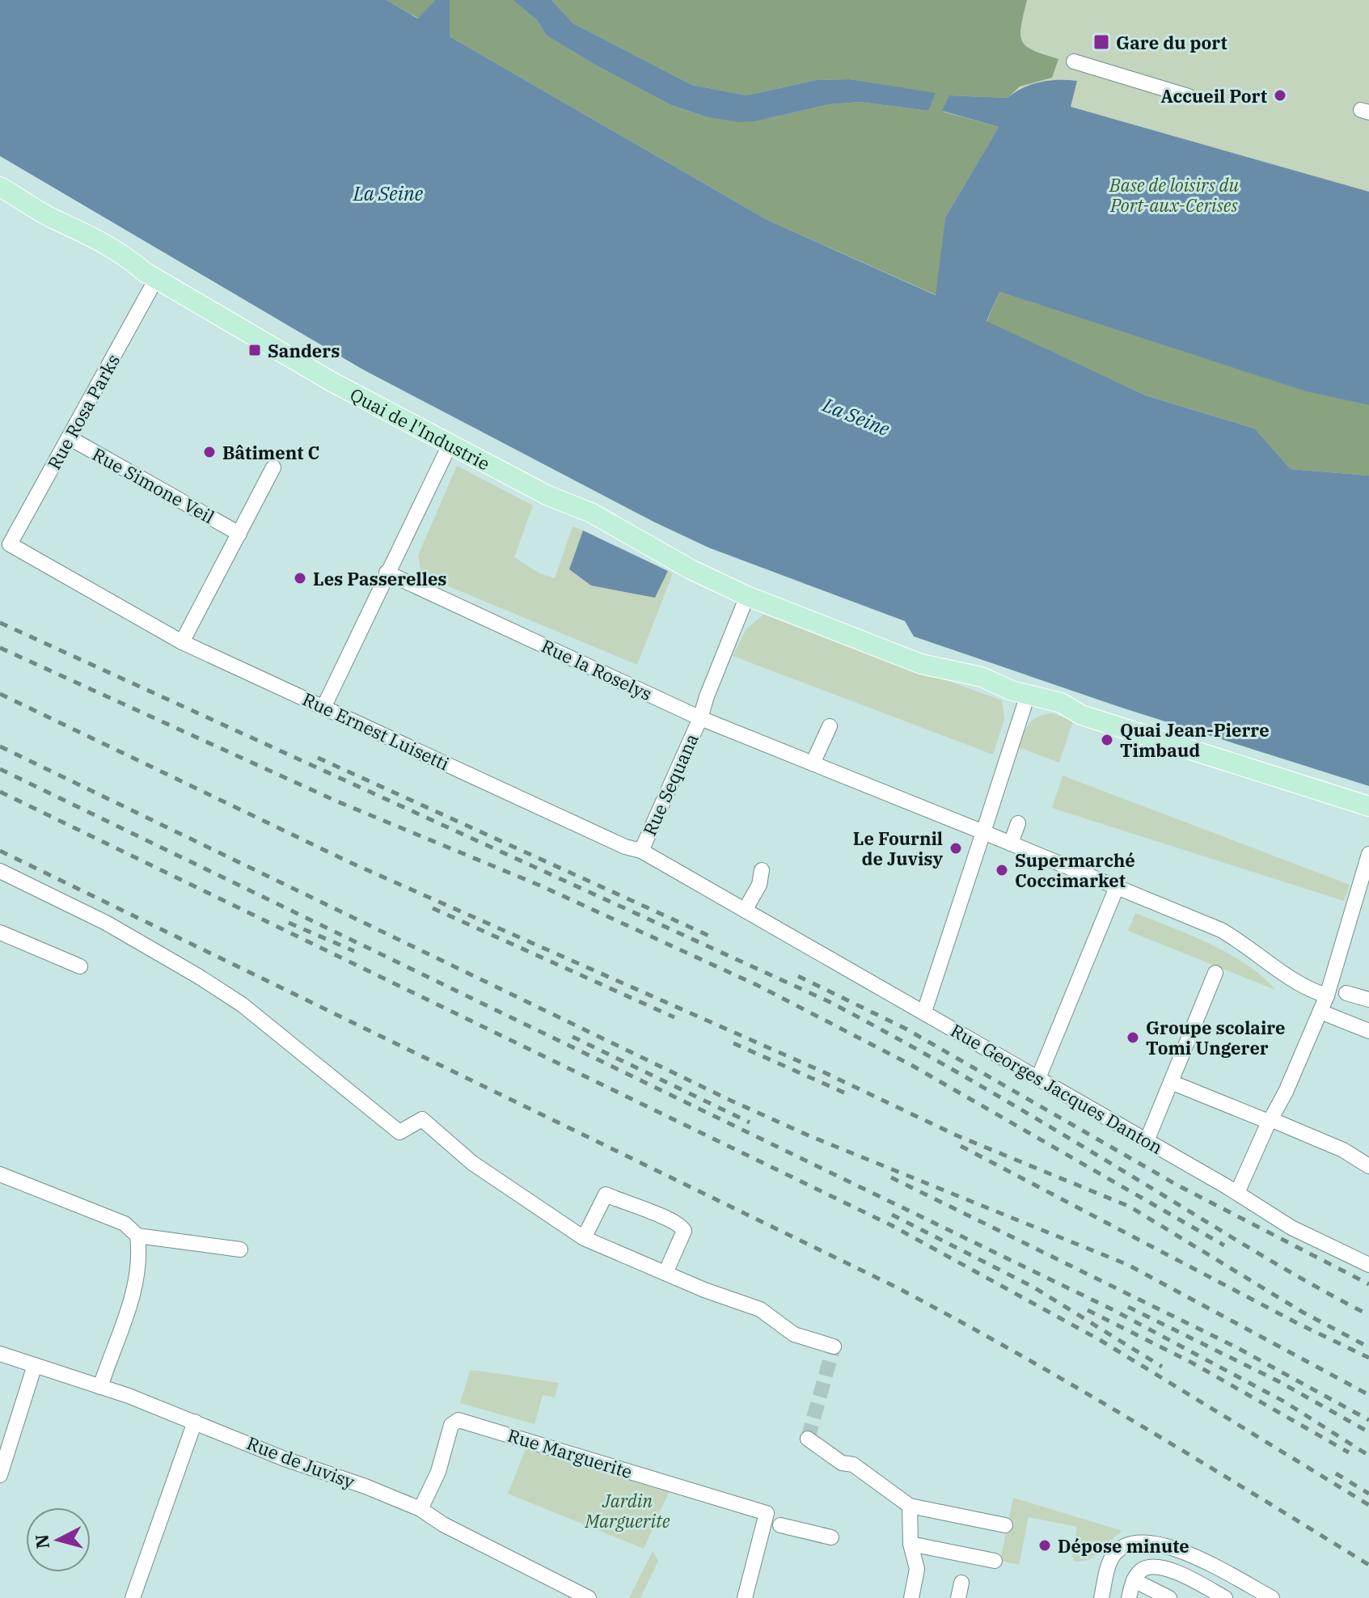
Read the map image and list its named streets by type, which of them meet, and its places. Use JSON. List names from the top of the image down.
{
  "streets": {
    "main road": ["Quai de l'Industrie"],
    "street": [
      "Rue Rosa Parks",
      "Rue Simone Veil",
      "Rue la Roselys",
      "Rue Ernest Luisetti",
      "Rue Sequana",
      "Rue Georges Jacques Danton",
      "Rue Marguerite",
      "Rue de Juvisy"
    ]
  },
  "crossings": [
    ["Rue Rosa Parks", "Quai de l'Industrie"],
    ["Rue Rosa Parks", "Rue Simone Veil"],
    ["Rue Rosa Parks", "Rue Ernest Luisetti"],
    ["Quai de l'Industrie", "Rue Sequana"],
    ["Rue la Roselys", "Rue Sequana"],
    ["Rue Ernest Luisetti", "Rue Sequana"],
    ["Rue Ernest Luisetti", "Rue Georges Jacques Danton"],
    ["Rue Marguerite", "Rue de Juvisy"]
  ],
  "water": ["La Seine"],
  "parks": ["Base de loisirs du Port-aux-Cerises", "Jardin Marguerite"],
  "places": {
    "transit": ["Gare du port", "Sanders"],
    "other": [
      "Accueil Port",
      "Bâtiment C",
      "Les Passerelles",
      "Quai Jean-Pierre Timbaud",
      "Le Fournil de Juvisy",
      "Supermarché Coccimarket",
      "Groupe scolaire Tomi Ungerer",
      "Dépose minute"
    ]
  },
  "north": "left"
}
